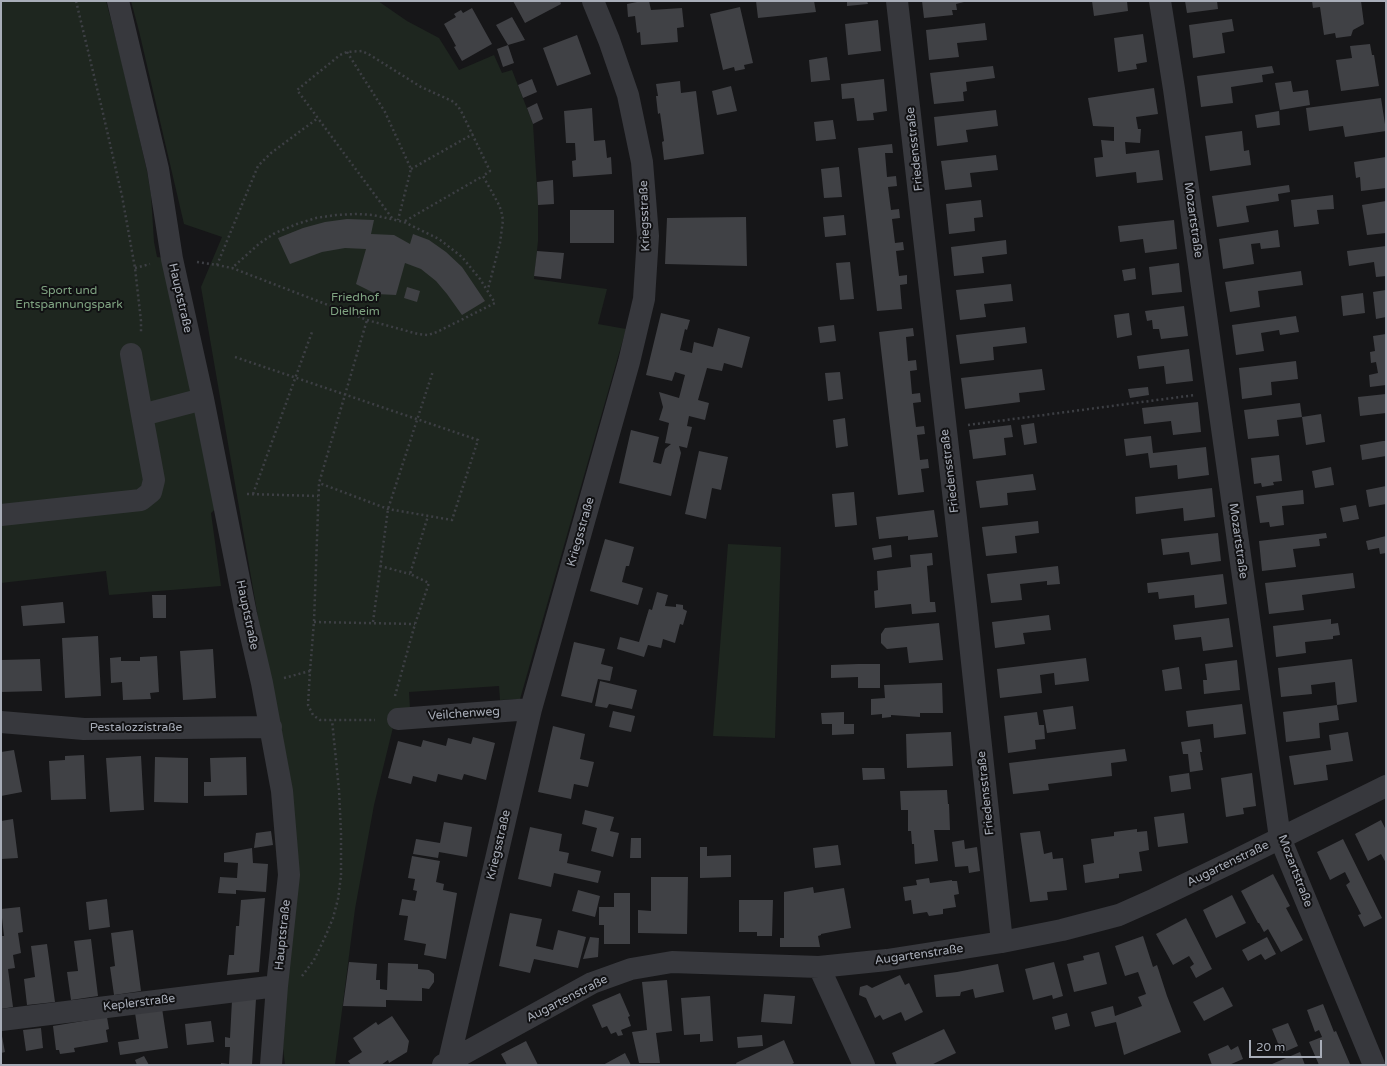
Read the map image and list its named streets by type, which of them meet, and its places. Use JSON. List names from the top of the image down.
{
  "streets": {
    "street": [
      "Friedensstraße",
      "Kriegsstraße",
      "Mozartstraße",
      "Hauptstraße",
      "Veilchenweg",
      "Pestalozzistraße",
      "Augartenstraße",
      "Keplerstraße"
    ]
  },
  "crossings": [
    ["Friedensstraße", "Augartenstraße"],
    ["Kriegsstraße", "Veilchenweg"],
    ["Kriegsstraße", "Augartenstraße"],
    ["Mozartstraße", "Augartenstraße"],
    ["Hauptstraße", "Pestalozzistraße"],
    ["Hauptstraße", "Keplerstraße"]
  ],
  "parks": ["Sport und Entspannungspark", "Friedhof Dielheim"],
  "scale_bar": "20 m"
}
